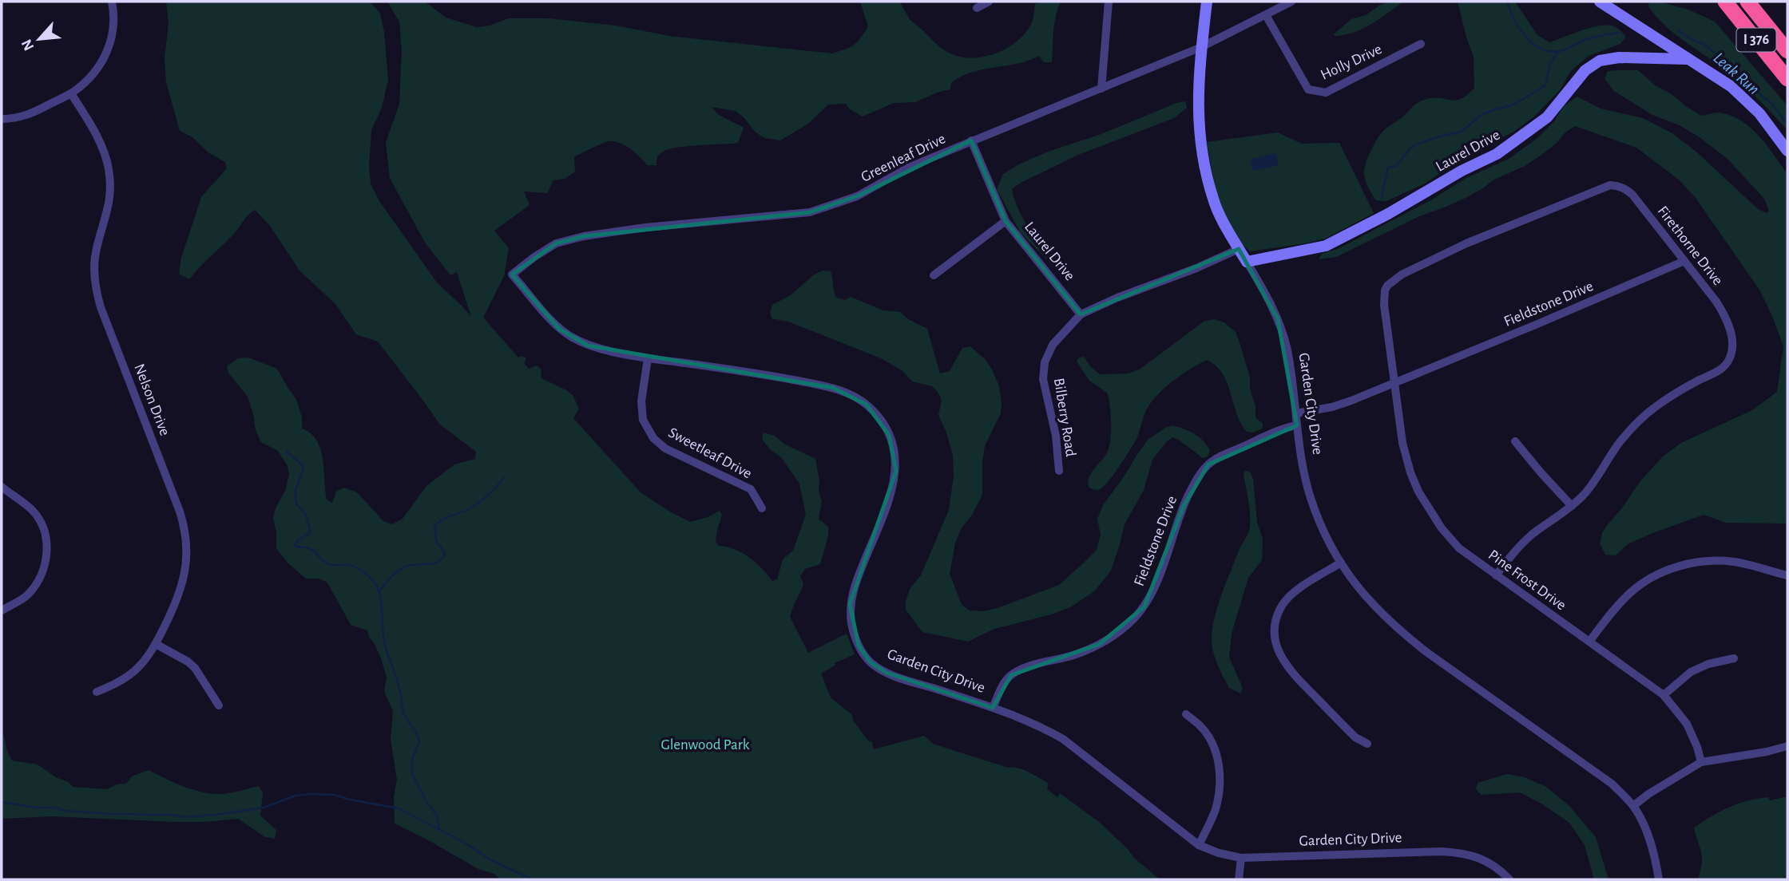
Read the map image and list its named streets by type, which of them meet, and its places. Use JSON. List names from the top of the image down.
{
  "streets": {
    "highway": ["I 376"],
    "street": [
      "Holly Drive",
      "Laurel Drive",
      "Greenleaf Drive",
      "Firethorne Drive",
      "Fieldstone Drive",
      "Nelson Drive",
      "Garden City Drive",
      "Bilberry Road",
      "Sweetleaf Drive",
      "Pine Frost Drive"
    ]
  },
  "crossings": [
    ["Holly Drive", "Greenleaf Drive"],
    ["Laurel Drive", "Greenleaf Drive"],
    ["Laurel Drive", "Garden City Drive"],
    ["Laurel Drive", "Bilberry Road"],
    ["Greenleaf Drive", "Garden City Drive"],
    ["Firethorne Drive", "Fieldstone Drive"],
    ["Firethorne Drive", "Pine Frost Drive"],
    ["Fieldstone Drive", "Garden City Drive"],
    ["Fieldstone Drive", "Pine Frost Drive"],
    ["Garden City Drive", "Sweetleaf Drive"]
  ],
  "water": ["Leak Run"],
  "parks": ["Glenwood Park"],
  "north": "bottom left"
}
